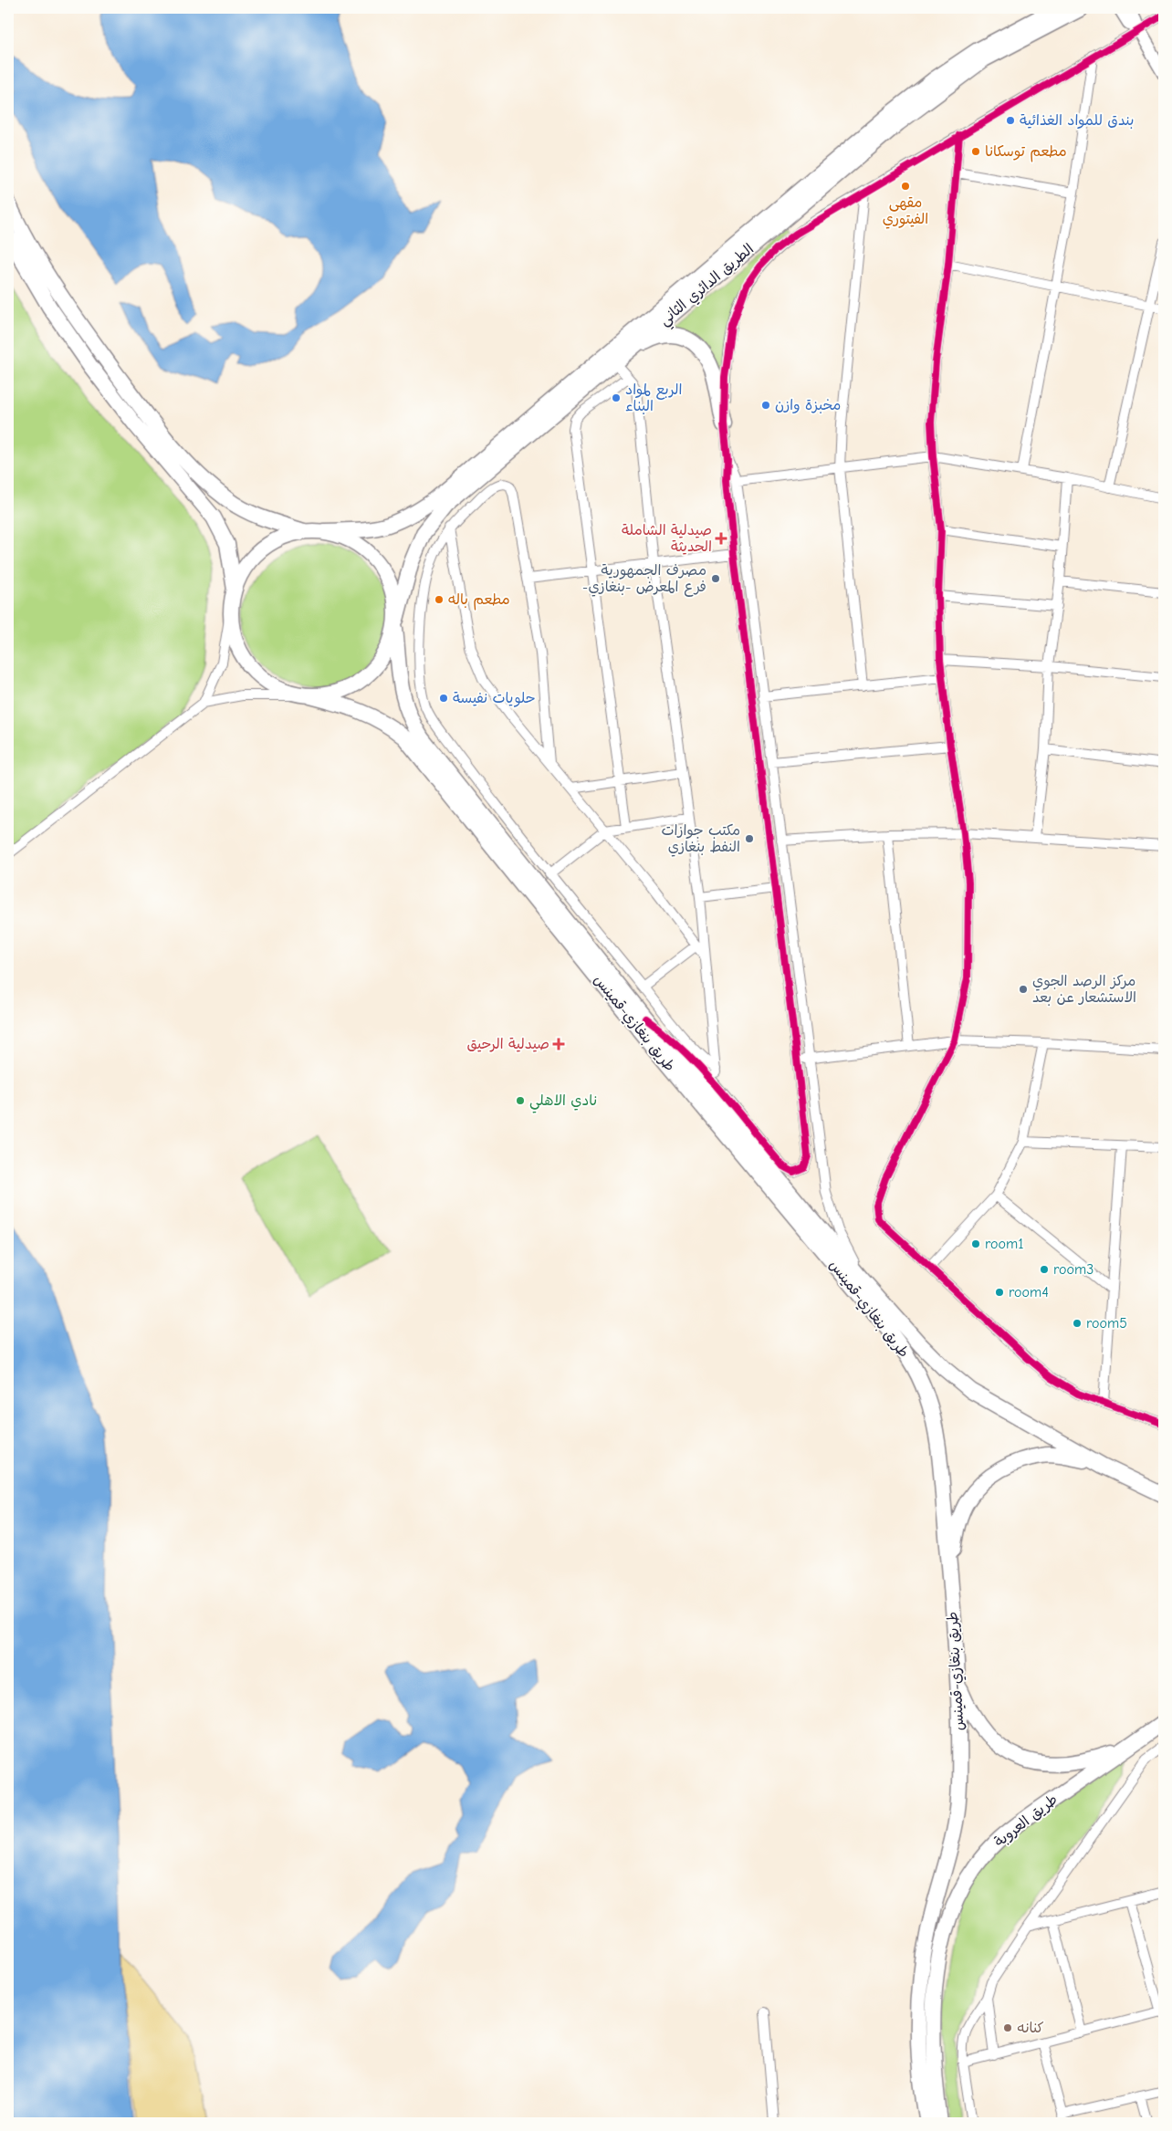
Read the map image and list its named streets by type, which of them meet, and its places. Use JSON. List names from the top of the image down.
{
  "streets": {
    "main road": ["الطريق الدائري الثاني", "طريق بنغازي-قمينس", "طريق العروبة"]
  },
  "crossings": [
    ["الطريق الدائري الثاني", "طريق بنغازي-قمينس"]
  ],
  "places": {
    "other": [
      "بندق للمواد الغذائية",
      "مطعم توسكانا",
      "مقهى الفيتوري",
      "الربع لمواد البناء",
      "مخبزة وازن",
      "مصرف الجمهورية -فرع المعرض -بنغازي",
      "مطعم باله",
      "حلويات نفيسة",
      "مكتب جوازات النفط بنغازي",
      "مركز الرصد الجوي الاستشعار عن بعد",
      "نادي الاهلي",
      "room1",
      "room3",
      "room4",
      "room5",
      "كنانه"
    ],
    "health": ["صيدلية الشاملة الحديثة", "صيدلية الرحيق"]
  }
}
